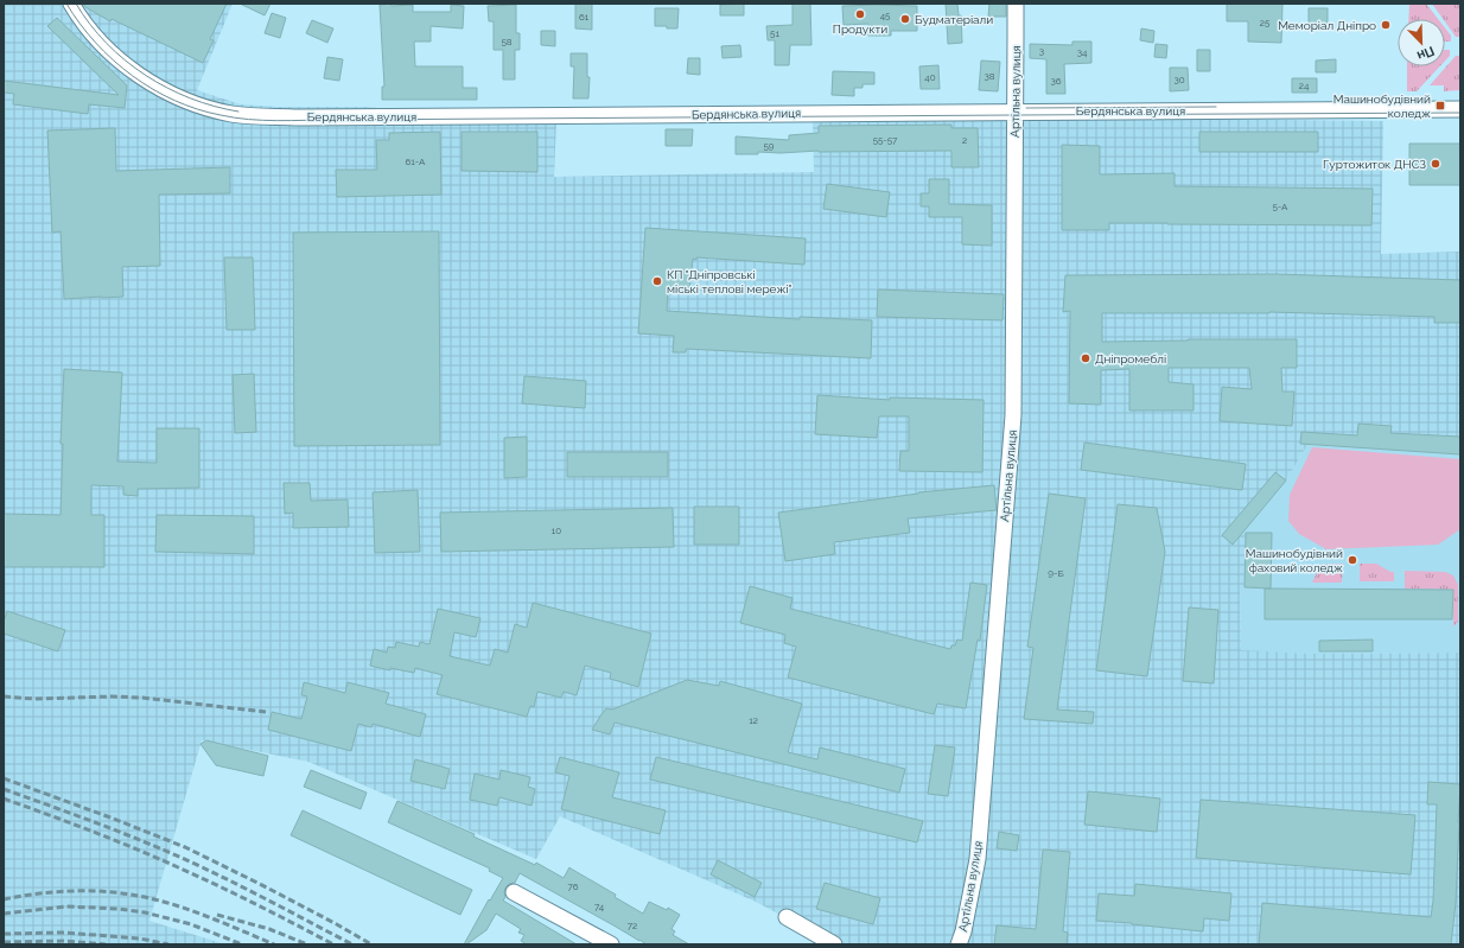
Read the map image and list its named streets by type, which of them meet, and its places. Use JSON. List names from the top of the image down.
{
  "streets": {
    "street": ["Артільна вулиця", "Бердянська вулиця"]
  },
  "crossings": [
    ["Артільна вулиця", "Бердянська вулиця"]
  ],
  "places": {
    "other": [
      "Продукти",
      "Будматеріали",
      "Меморіал Дніпро",
      "Гуртожиток ДНСЗ",
      "КП \"Дніпровські міські теплові мережі\"",
      "Дніпромеблі",
      "Машинобудівний фаховий коледж"
    ],
    "transit": ["Машинобудівний коледж"]
  },
  "house_numbers": [
    "45",
    "61",
    "25",
    "51",
    "58",
    "3",
    "34",
    "38",
    "40",
    "30",
    "36",
    "24",
    "55-57",
    "2",
    "59",
    "61-А",
    "5-А",
    "10",
    "9-Б",
    "12",
    "76",
    "74",
    "72"
  ],
  "north": "bottom right"
}
